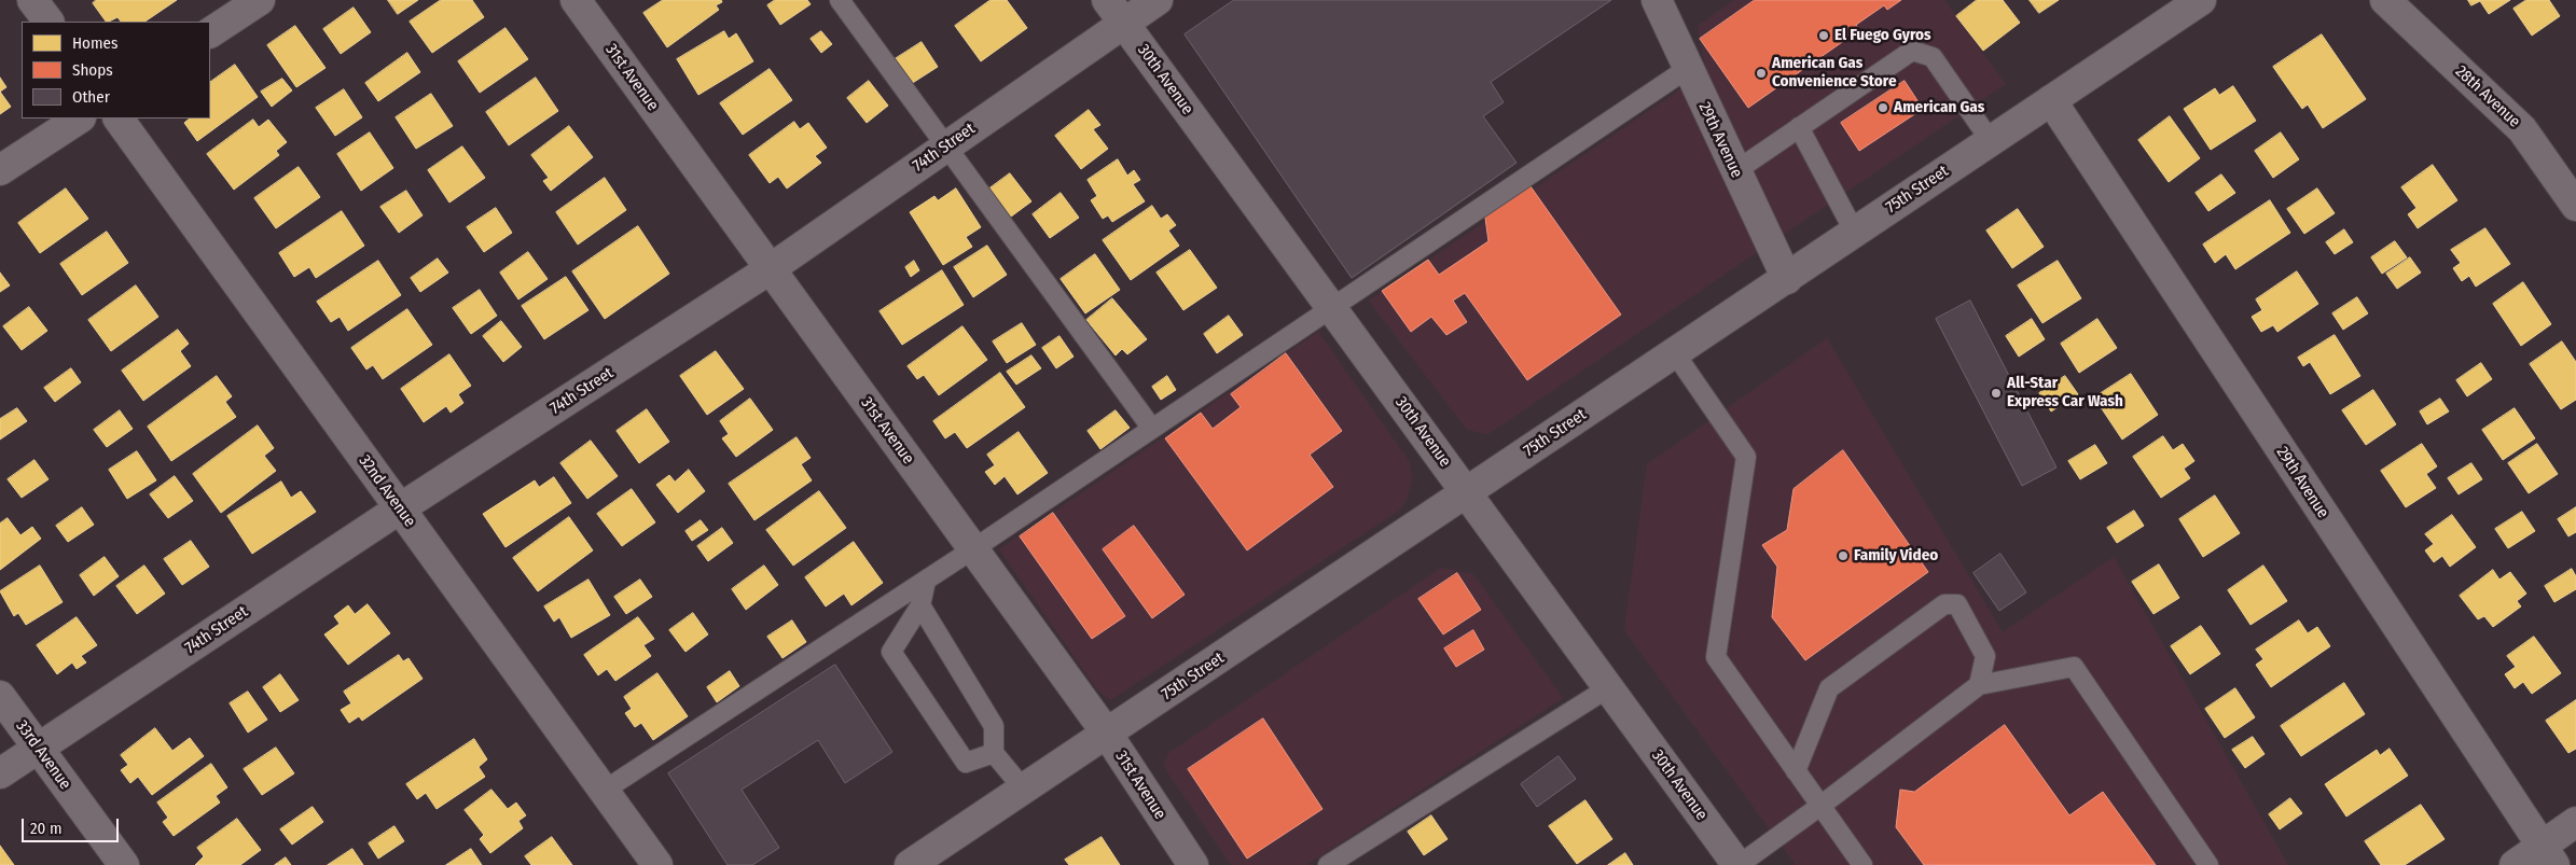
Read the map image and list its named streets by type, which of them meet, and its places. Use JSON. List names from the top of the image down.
{
  "streets": {
    "street": [
      "31st Avenue",
      "30th Avenue",
      "28th Avenue",
      "29th Avenue",
      "74th Street",
      "75th Street",
      "32nd Avenue",
      "33rd Avenue"
    ]
  },
  "crossings": [
    ["31st Avenue", "74th Street"],
    ["31st Avenue", "75th Street"],
    ["30th Avenue", "74th Street"],
    ["30th Avenue", "75th Street"],
    ["29th Avenue", "75th Street"],
    ["74th Street", "32nd Avenue"],
    ["74th Street", "33rd Avenue"]
  ],
  "places": [
    "El Fuego Gyros",
    "American Gas Convenience Store",
    "American Gas",
    "All-Star Express Car Wash",
    "Family Video"
  ],
  "legend": ["Homes", "Shops", "Other"],
  "scale_bar": "20 m"
}
